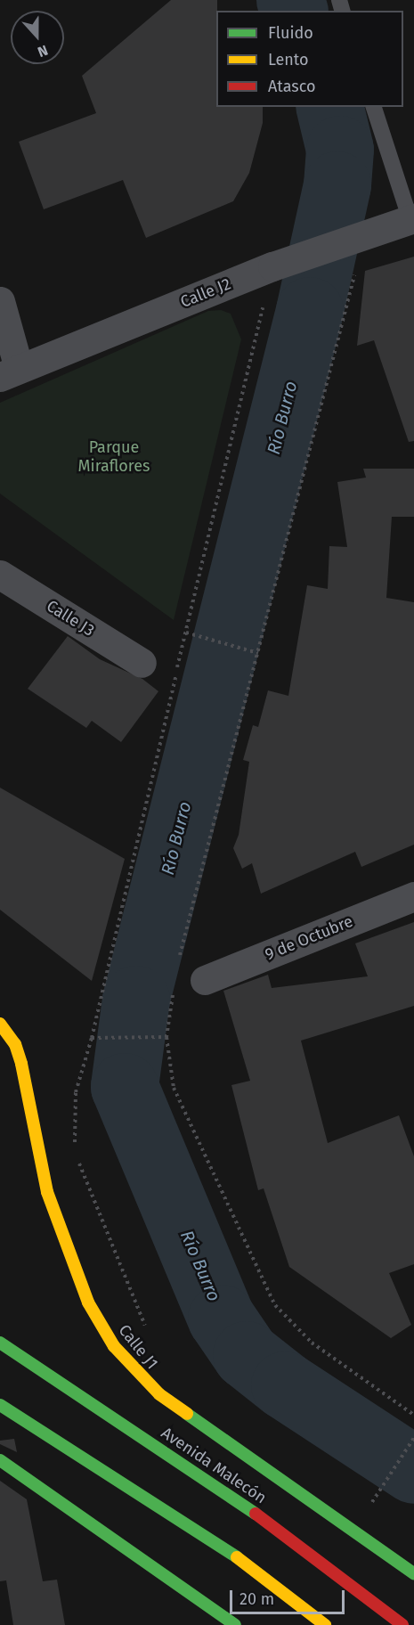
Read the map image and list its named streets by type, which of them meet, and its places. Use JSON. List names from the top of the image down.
{
  "streets": {
    "main road": ["Calle J1", "Avenida Malecón"],
    "street": ["Calle J2", "Calle J3", "9 de Octubre"]
  },
  "water": ["Río Burro"],
  "parks": ["Parque Miraflores"],
  "legend": ["Fluido", "Lento", "Atasco"],
  "scale_bar": "20 m",
  "north": "bottom"
}
